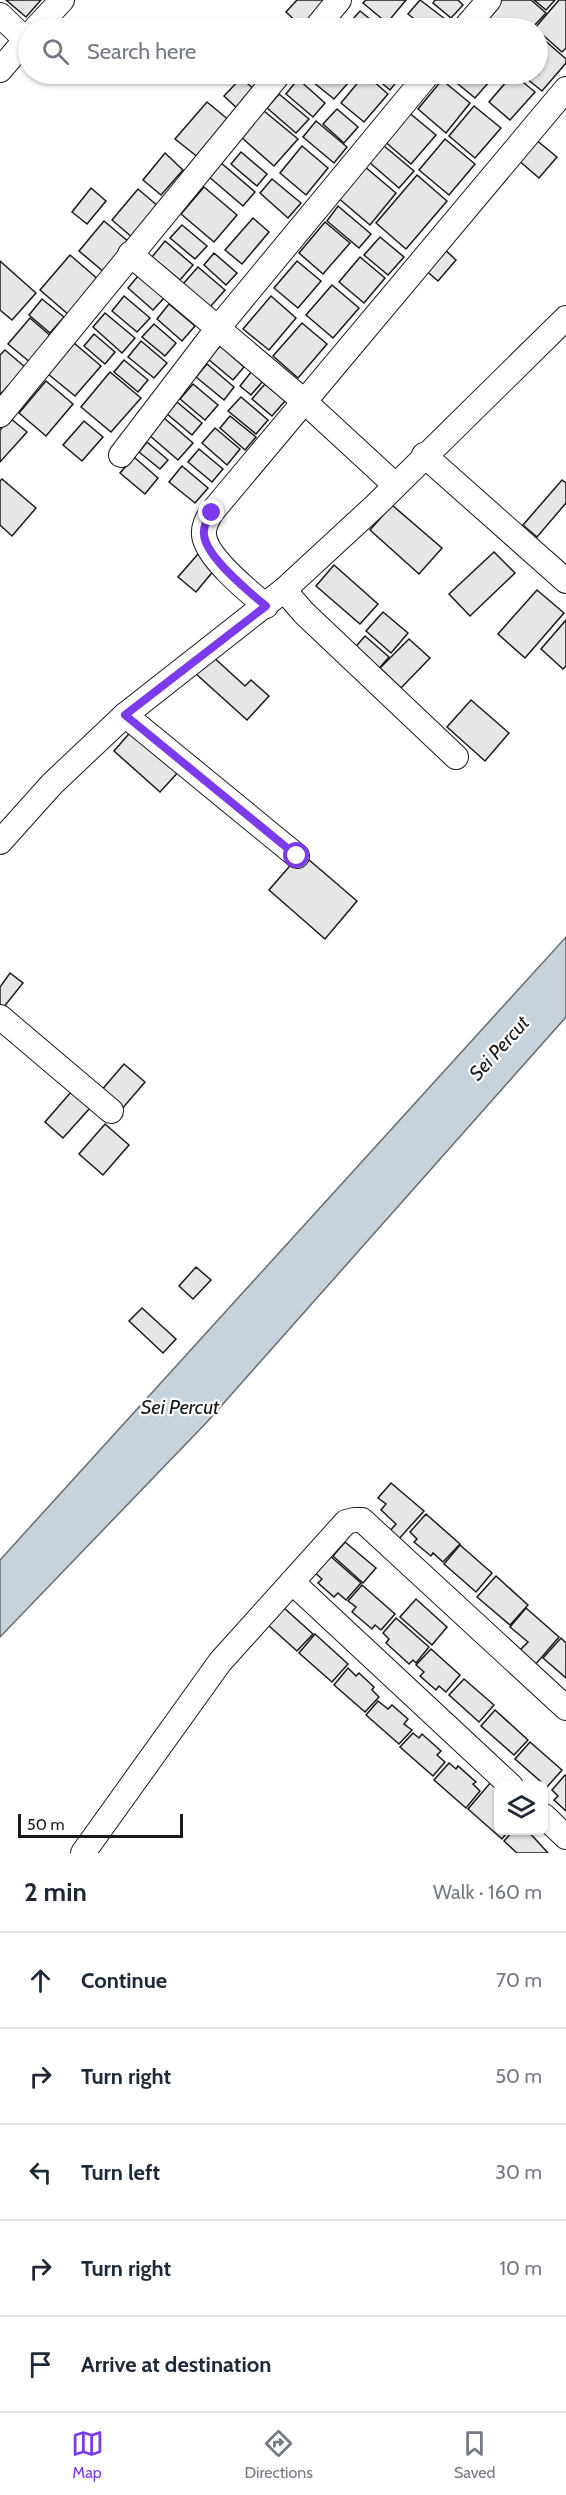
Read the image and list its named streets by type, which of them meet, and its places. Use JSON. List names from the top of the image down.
{
  "water": ["Sei Percut"],
  "scale_bar": "50 m",
  "page": {
    "search": "Search here",
    "scale": "50 m",
    "heading": ["2 min", "Walk · 160 m"],
    "list": [
      ["Continue", "70 m"],
      ["Turn right", "50 m"],
      ["Turn left", "30 m"],
      ["Turn right", "10 m"],
      "Arrive at destination"
    ],
    "nav": ["Map", "Directions", "Saved"]
  }
}
